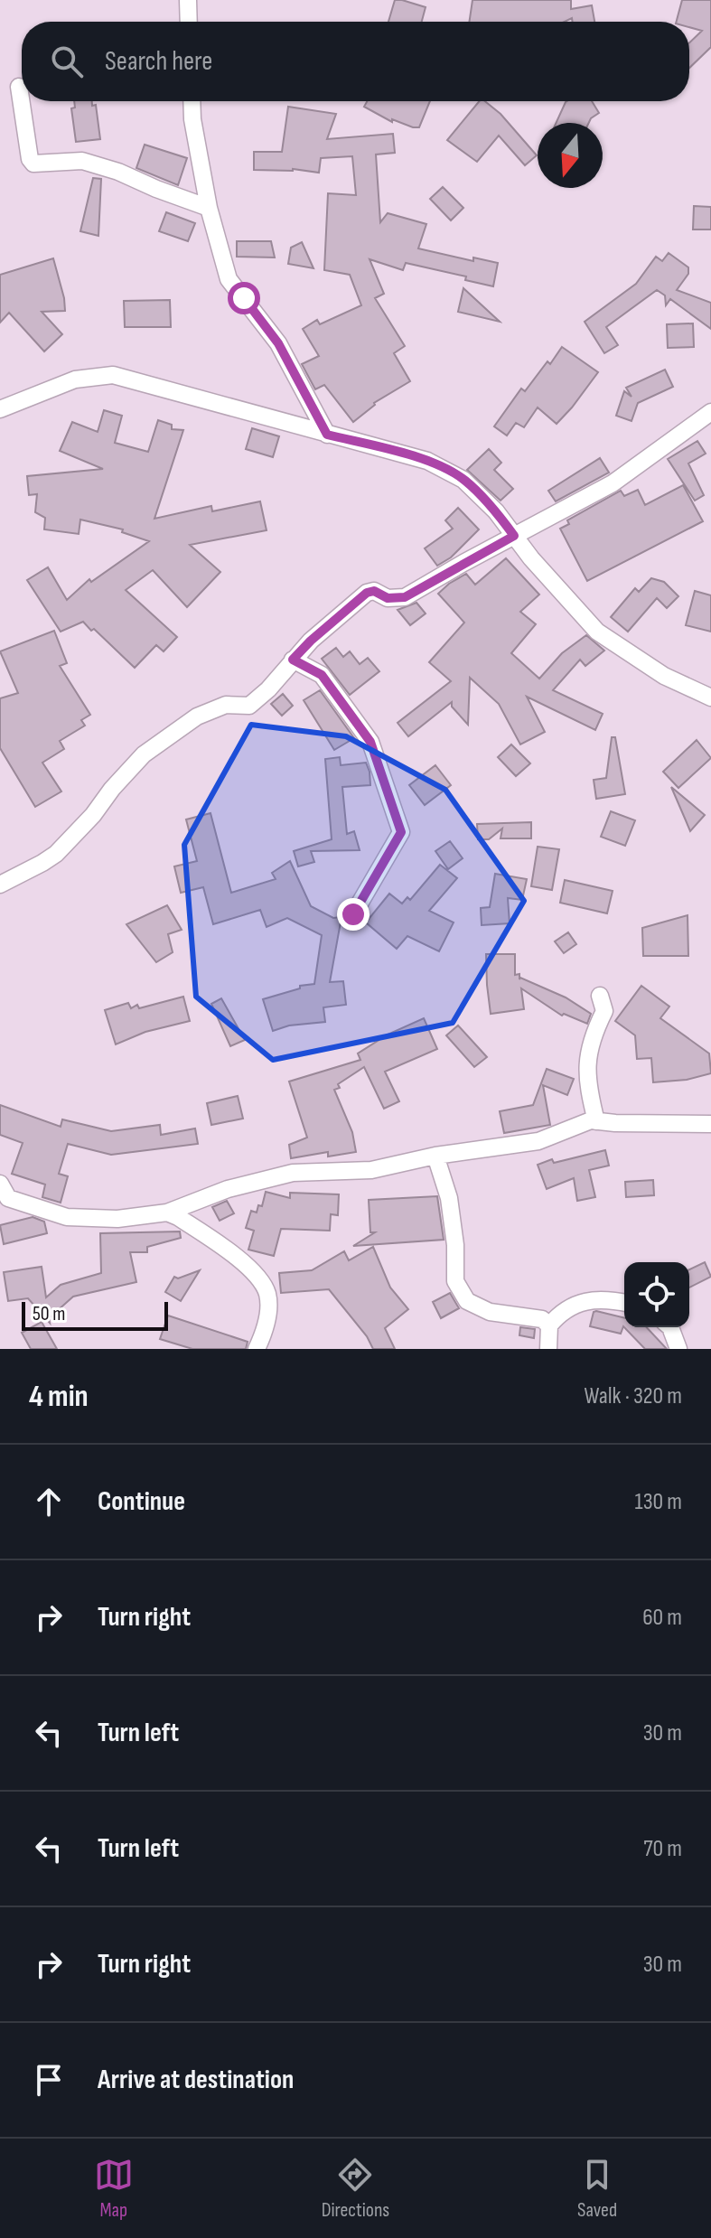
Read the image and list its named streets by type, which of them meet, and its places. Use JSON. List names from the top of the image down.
{
  "scale_bar": "50 m",
  "north": "bottom",
  "page": {
    "search": "Search here",
    "scale": "50 m",
    "heading": ["4 min", "Walk · 320 m"],
    "list": [
      ["Continue", "130 m"],
      ["Turn right", "60 m"],
      ["Turn left", "30 m"],
      ["Turn left", "70 m"],
      ["Turn right", "30 m"],
      "Arrive at destination"
    ],
    "nav": ["Map", "Directions", "Saved"]
  }
}
